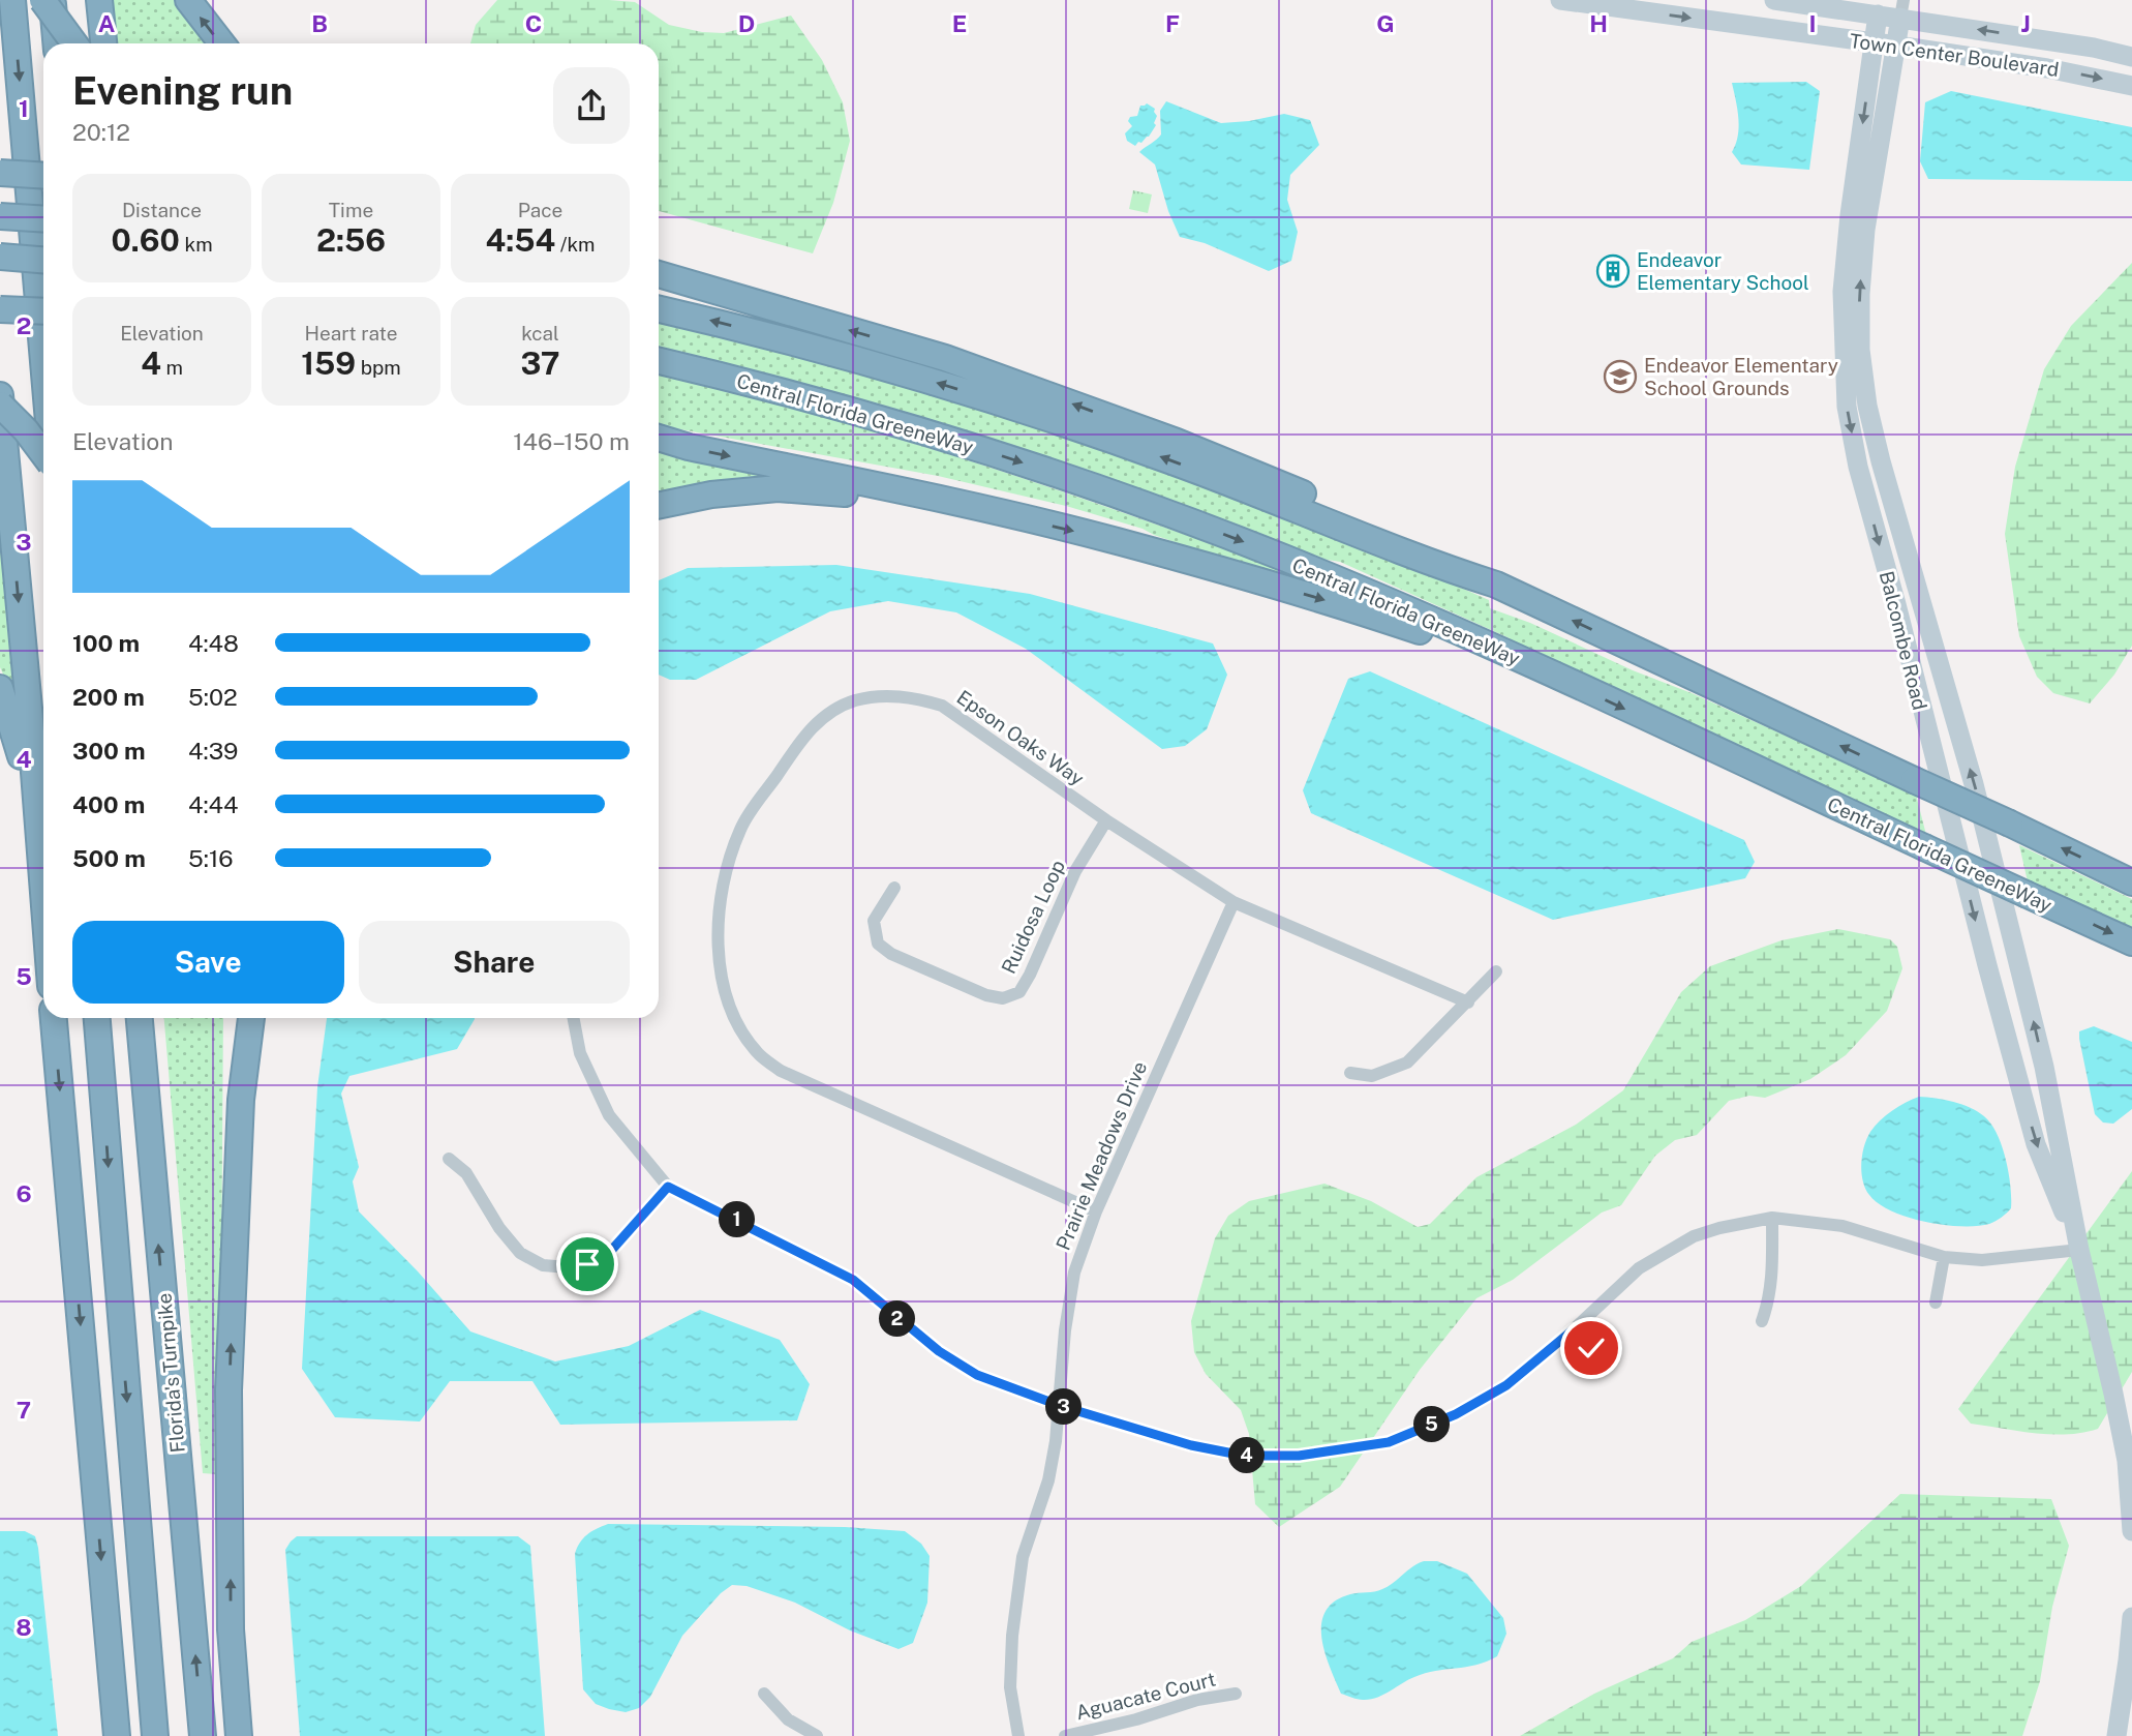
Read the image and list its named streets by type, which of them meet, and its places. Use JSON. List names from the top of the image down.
{
  "streets": {
    "highway": ["Central Florida GreeneWay", "Florida's Turnpike"],
    "street": [
      "Town Center Boulevard",
      "Balcombe Road",
      "Epson Oaks Way",
      "Ruidosa Loop",
      "Prairie Meadows Drive",
      "Aguacate Court"
    ]
  },
  "crossings": [
    ["Town Center Boulevard", "Balcombe Road"],
    ["Epson Oaks Way", "Ruidosa Loop"],
    ["Epson Oaks Way", "Prairie Meadows Drive"]
  ],
  "places": {
    "building": ["Endeavor Elementary School"],
    "school or university": ["Endeavor Elementary School Grounds"]
  },
  "page": {
    "heading": ["Evening run", "20:12"],
    "stats": [
      ["Distance", "0.60 km"],
      ["Time", "2:56"],
      ["Pace", "4:54 /km"],
      ["Elevation", "4 m"],
      ["Heart rate", "159 bpm"],
      ["kcal", "37"]
    ],
    "chart": ["Elevation", "146–150 m"],
    "list": [
      {
        "name": "100 m",
        "note": "4:48"
      },
      {
        "name": "200 m",
        "note": "5:02"
      },
      {
        "name": "300 m",
        "note": "4:39"
      },
      {
        "name": "400 m",
        "note": "4:44"
      },
      {
        "name": "500 m",
        "note": "5:16"
      }
    ],
    "buttons": ["Save", "Share"],
    "pins": [
      "1",
      "2",
      "3",
      "5",
      "4"
    ]
  },
  "grid": {
    "columns": [
      "A",
      "B",
      "C",
      "D",
      "E",
      "F",
      "G",
      "H",
      "I",
      "J"
    ],
    "rows": [
      "1",
      "2",
      "3",
      "4",
      "5",
      "6",
      "7",
      "8"
    ]
  }
}
